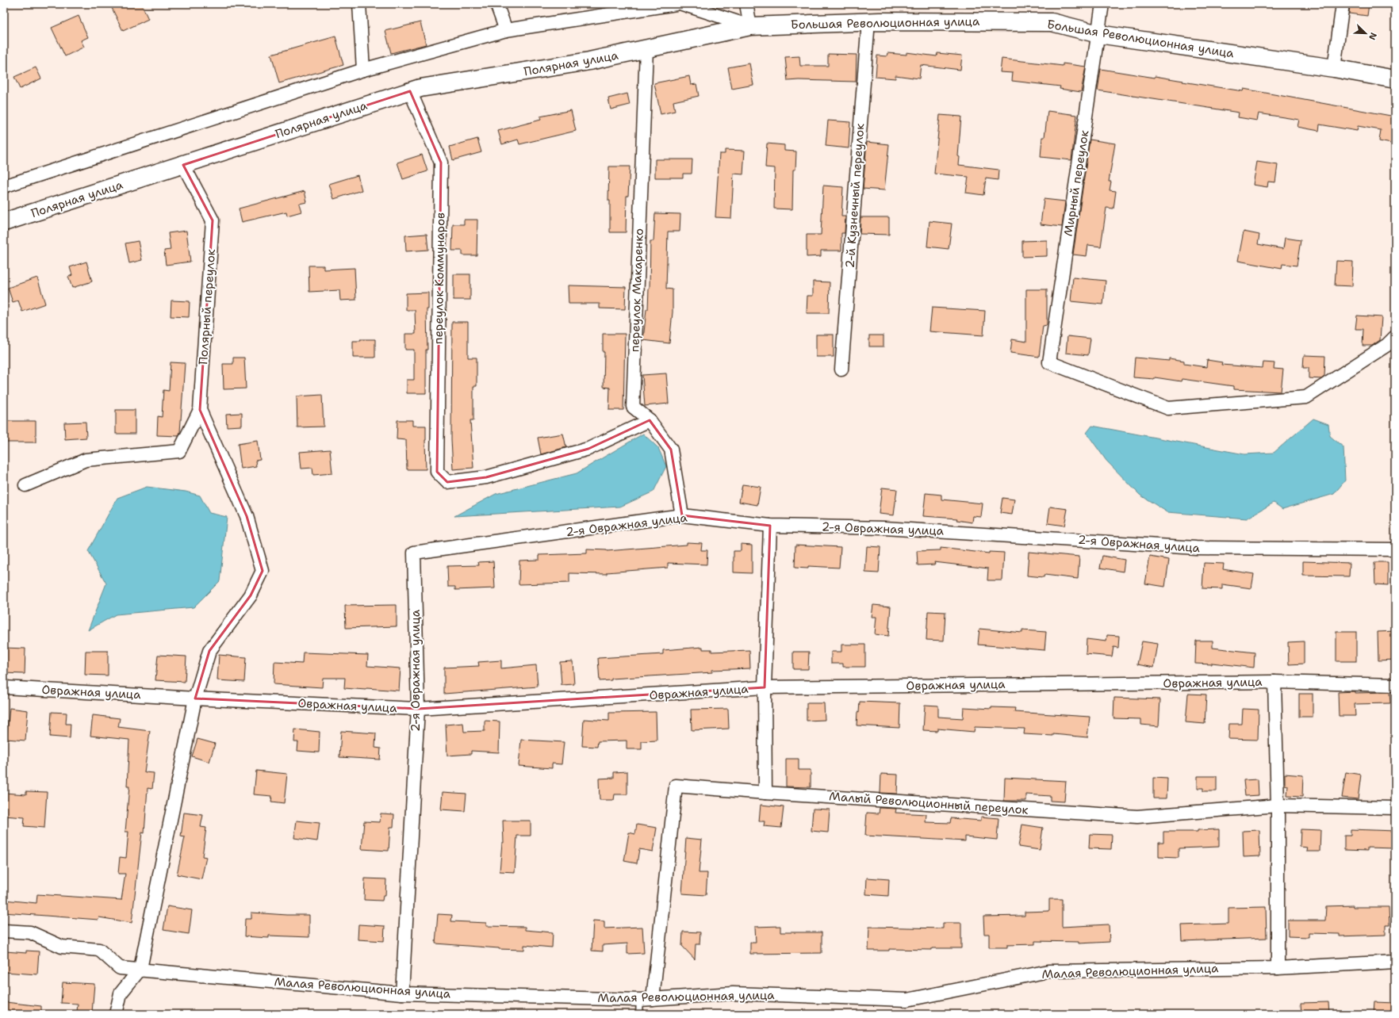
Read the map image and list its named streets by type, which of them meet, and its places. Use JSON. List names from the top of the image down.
{
  "streets": {
    "street": [
      "Большая Революционная улица",
      "Полярная улица",
      "Мирный переулок",
      "2-й Кузнечный переулок",
      "переулок Коммунаров",
      "переулок Макаренко",
      "Полярный переулок",
      "2-я Овражная улица",
      "Овражная улица",
      "Малый Революционный переулок",
      "Малая Революционная улица"
    ]
  },
  "crossings": [
    ["Большая Революционная улица", "Полярная улица"],
    ["Большая Революционная улица", "Мирный переулок"],
    ["Большая Революционная улица", "2-й Кузнечный переулок"],
    ["Большая Революционная улица", "переулок Макаренко"],
    ["Полярная улица", "переулок Коммунаров"],
    ["Полярная улица", "переулок Макаренко"],
    ["Полярная улица", "Полярный переулок"],
    ["переулок Коммунаров", "переулок Макаренко"],
    ["переулок Макаренко", "2-я Овражная улица"],
    ["2-я Овражная улица", "Овражная улица"],
    ["2-я Овражная улица", "Малая Революционная улица"],
    ["Малый Революционный переулок", "Малая Революционная улица"]
  ],
  "north": "bottom right"
}
